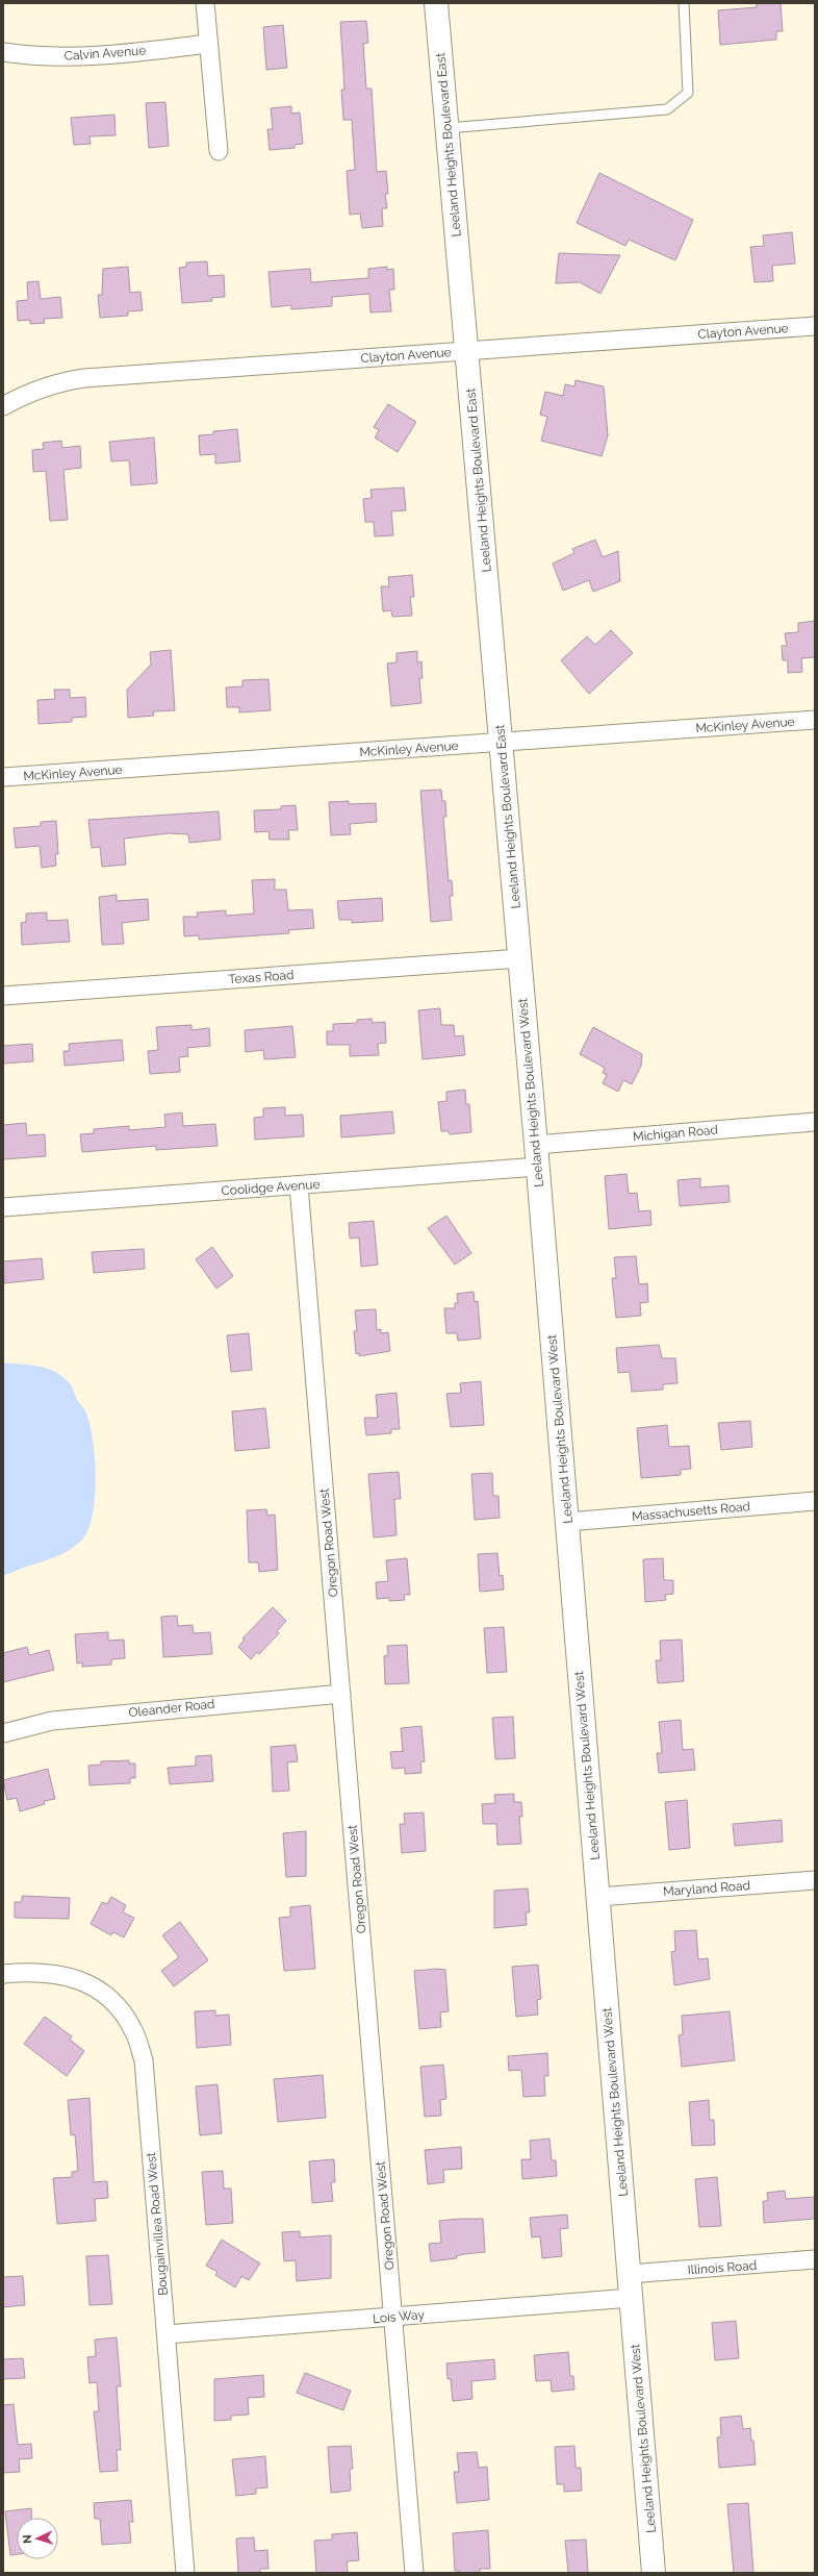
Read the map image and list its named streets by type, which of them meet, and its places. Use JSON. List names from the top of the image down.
{
  "streets": {
    "main road": ["Leeland Heights Boulevard East", "Leeland Heights Boulevard West"],
    "street": [
      "Calvin Avenue",
      "Clayton Avenue",
      "McKinley Avenue",
      "Texas Road",
      "Michigan Road",
      "Coolidge Avenue",
      "Massachusetts Road",
      "Oregon Road West",
      "Oleander Road",
      "Maryland Road",
      "Bougainvillea Road West",
      "Illinois Road",
      "Lois Way"
    ]
  },
  "crossings": [
    ["Leeland Heights Boulevard East", "Clayton Avenue"],
    ["Leeland Heights Boulevard East", "McKinley Avenue"],
    ["Leeland Heights Boulevard East", "Texas Road"],
    ["Leeland Heights Boulevard East", "Leeland Heights Boulevard West"],
    ["Texas Road", "Leeland Heights Boulevard West"],
    ["Leeland Heights Boulevard West", "Michigan Road"],
    ["Leeland Heights Boulevard West", "Coolidge Avenue"],
    ["Leeland Heights Boulevard West", "Massachusetts Road"],
    ["Leeland Heights Boulevard West", "Maryland Road"],
    ["Leeland Heights Boulevard West", "Illinois Road"],
    ["Leeland Heights Boulevard West", "Lois Way"],
    ["Michigan Road", "Coolidge Avenue"],
    ["Coolidge Avenue", "Oregon Road West"],
    ["Oregon Road West", "Oleander Road"],
    ["Oregon Road West", "Lois Way"],
    ["Bougainvillea Road West", "Lois Way"]
  ],
  "north": "left"
}
